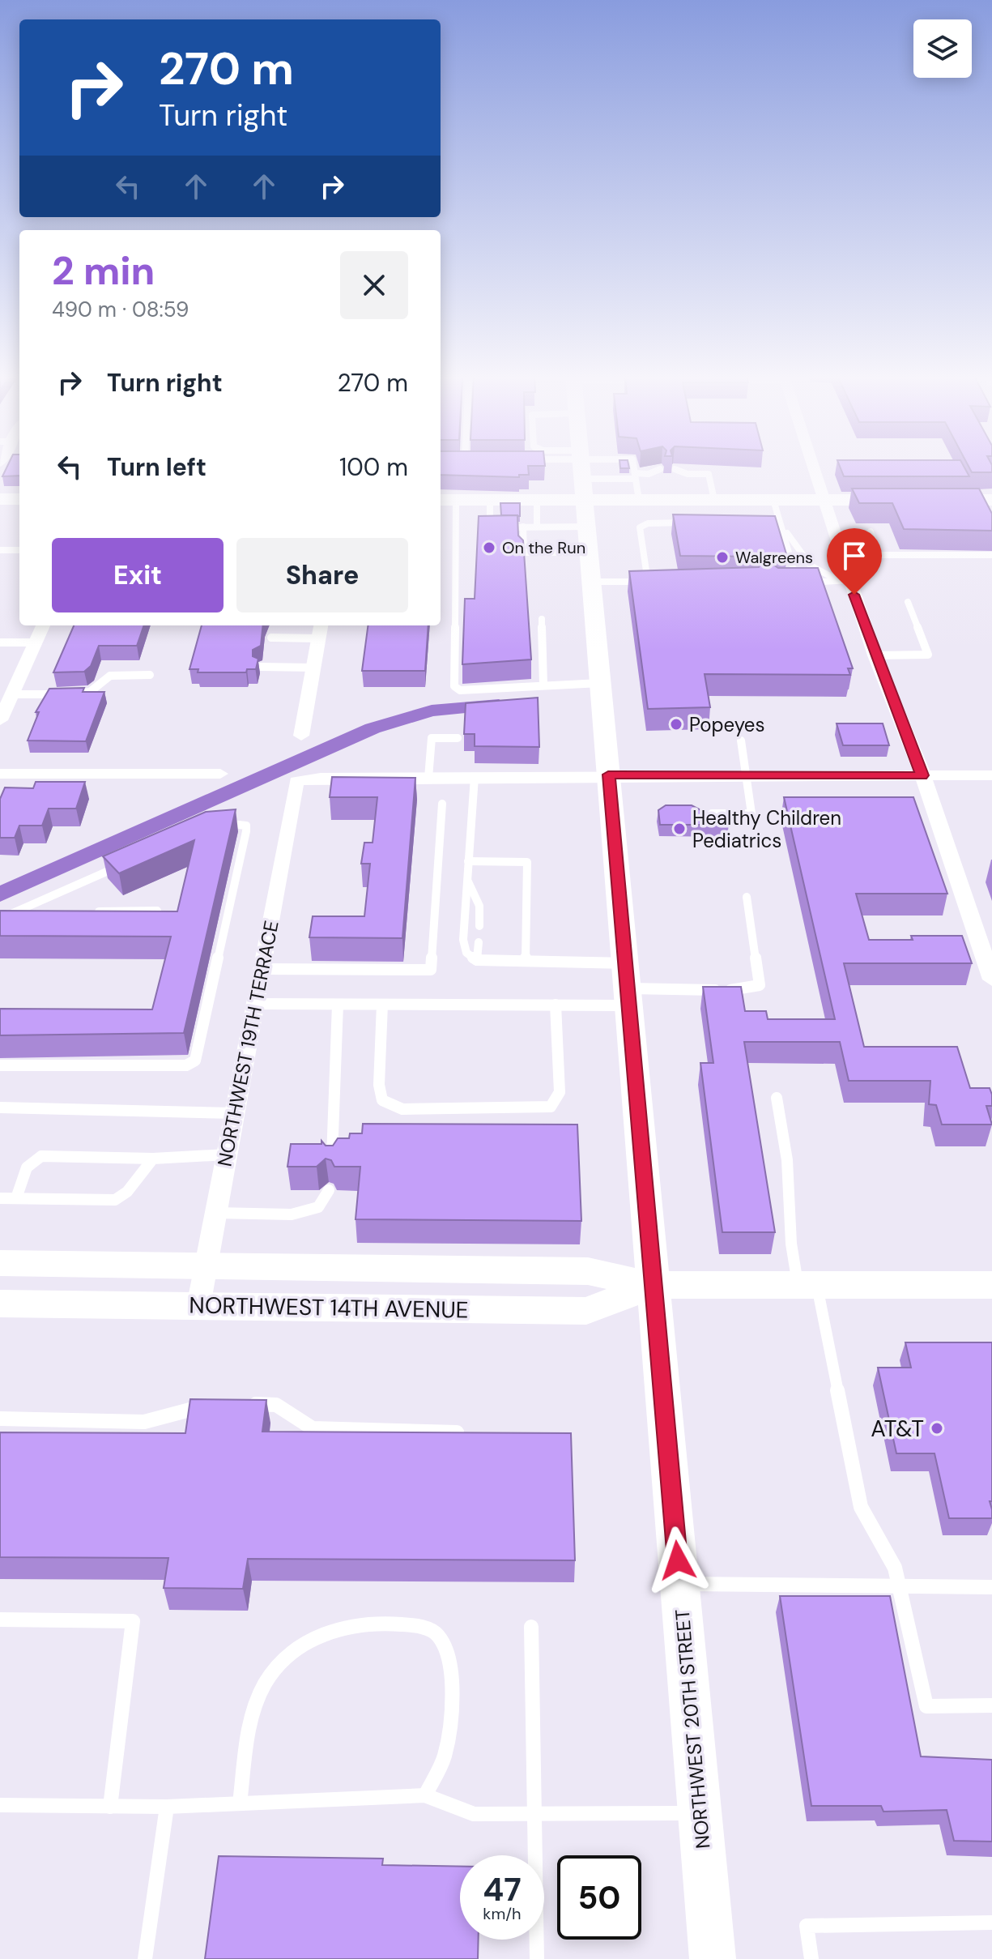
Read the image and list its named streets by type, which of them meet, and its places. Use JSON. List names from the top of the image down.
{
  "streets": {
    "main road": ["NORTHWEST 14TH AVENUE", "NORTHWEST 20TH STREET"],
    "street": ["NORTHWEST 19TH TERRACE"]
  },
  "crossings": [
    ["NORTHWEST 19TH TERRACE", "NORTHWEST 14TH AVENUE"],
    ["NORTHWEST 14TH AVENUE", "NORTHWEST 20TH STREET"]
  ],
  "places": [
    "On the Run",
    "Walgreens",
    "Popeyes",
    "Healthy Children Pediatrics",
    "AT&T"
  ],
  "page": {
    "turn": ["270 m", "Turn right"],
    "heading": ["2 min", "490 m · 08:59"],
    "list": [
      {
        "name": "Turn right",
        "value": "270 m"
      },
      {
        "name": "Turn left",
        "value": "100 m"
      }
    ],
    "buttons": ["Exit", "Share"],
    "speed": "47 km/h",
    "limit": "50"
  }
}
